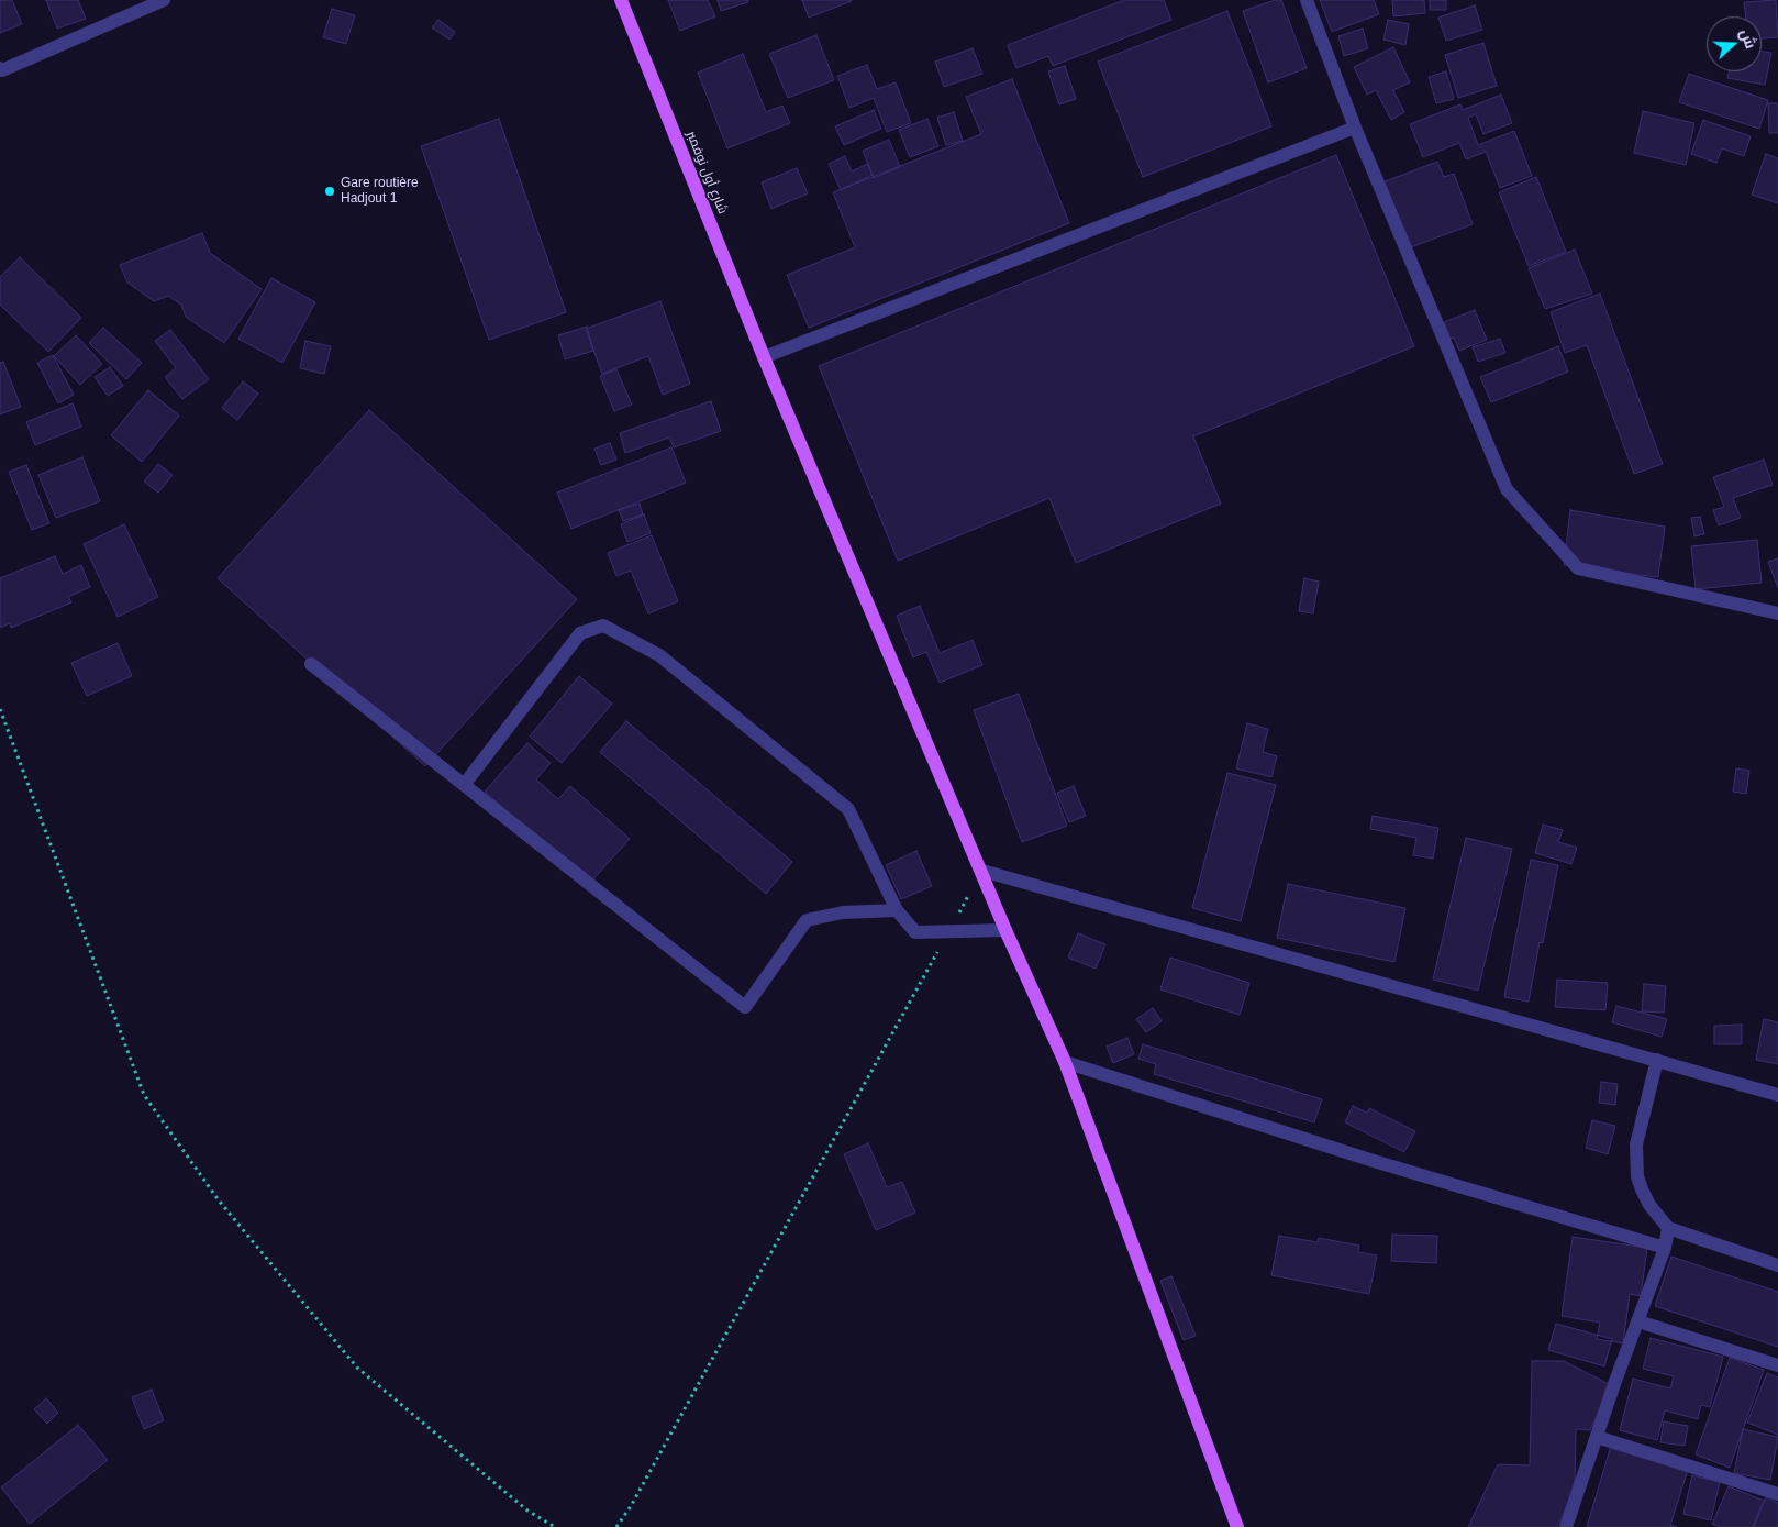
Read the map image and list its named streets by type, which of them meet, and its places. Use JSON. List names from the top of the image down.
{
  "streets": {
    "main road": ["شارع أول نوفمبر"]
  },
  "places": ["Gare routière Hadjout 1"],
  "north": "right"
}
